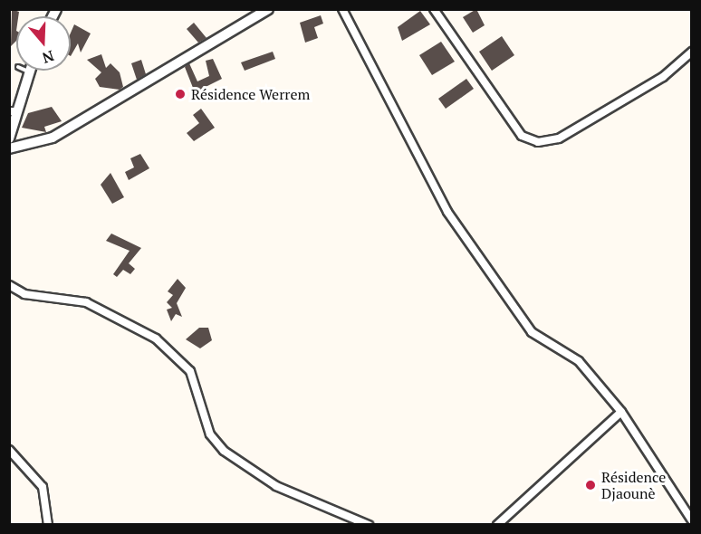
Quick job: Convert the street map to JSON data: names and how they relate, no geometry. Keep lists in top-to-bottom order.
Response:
{
  "places": ["Résidence Werrem", "Résidence Djaounè"],
  "north": "bottom"
}
